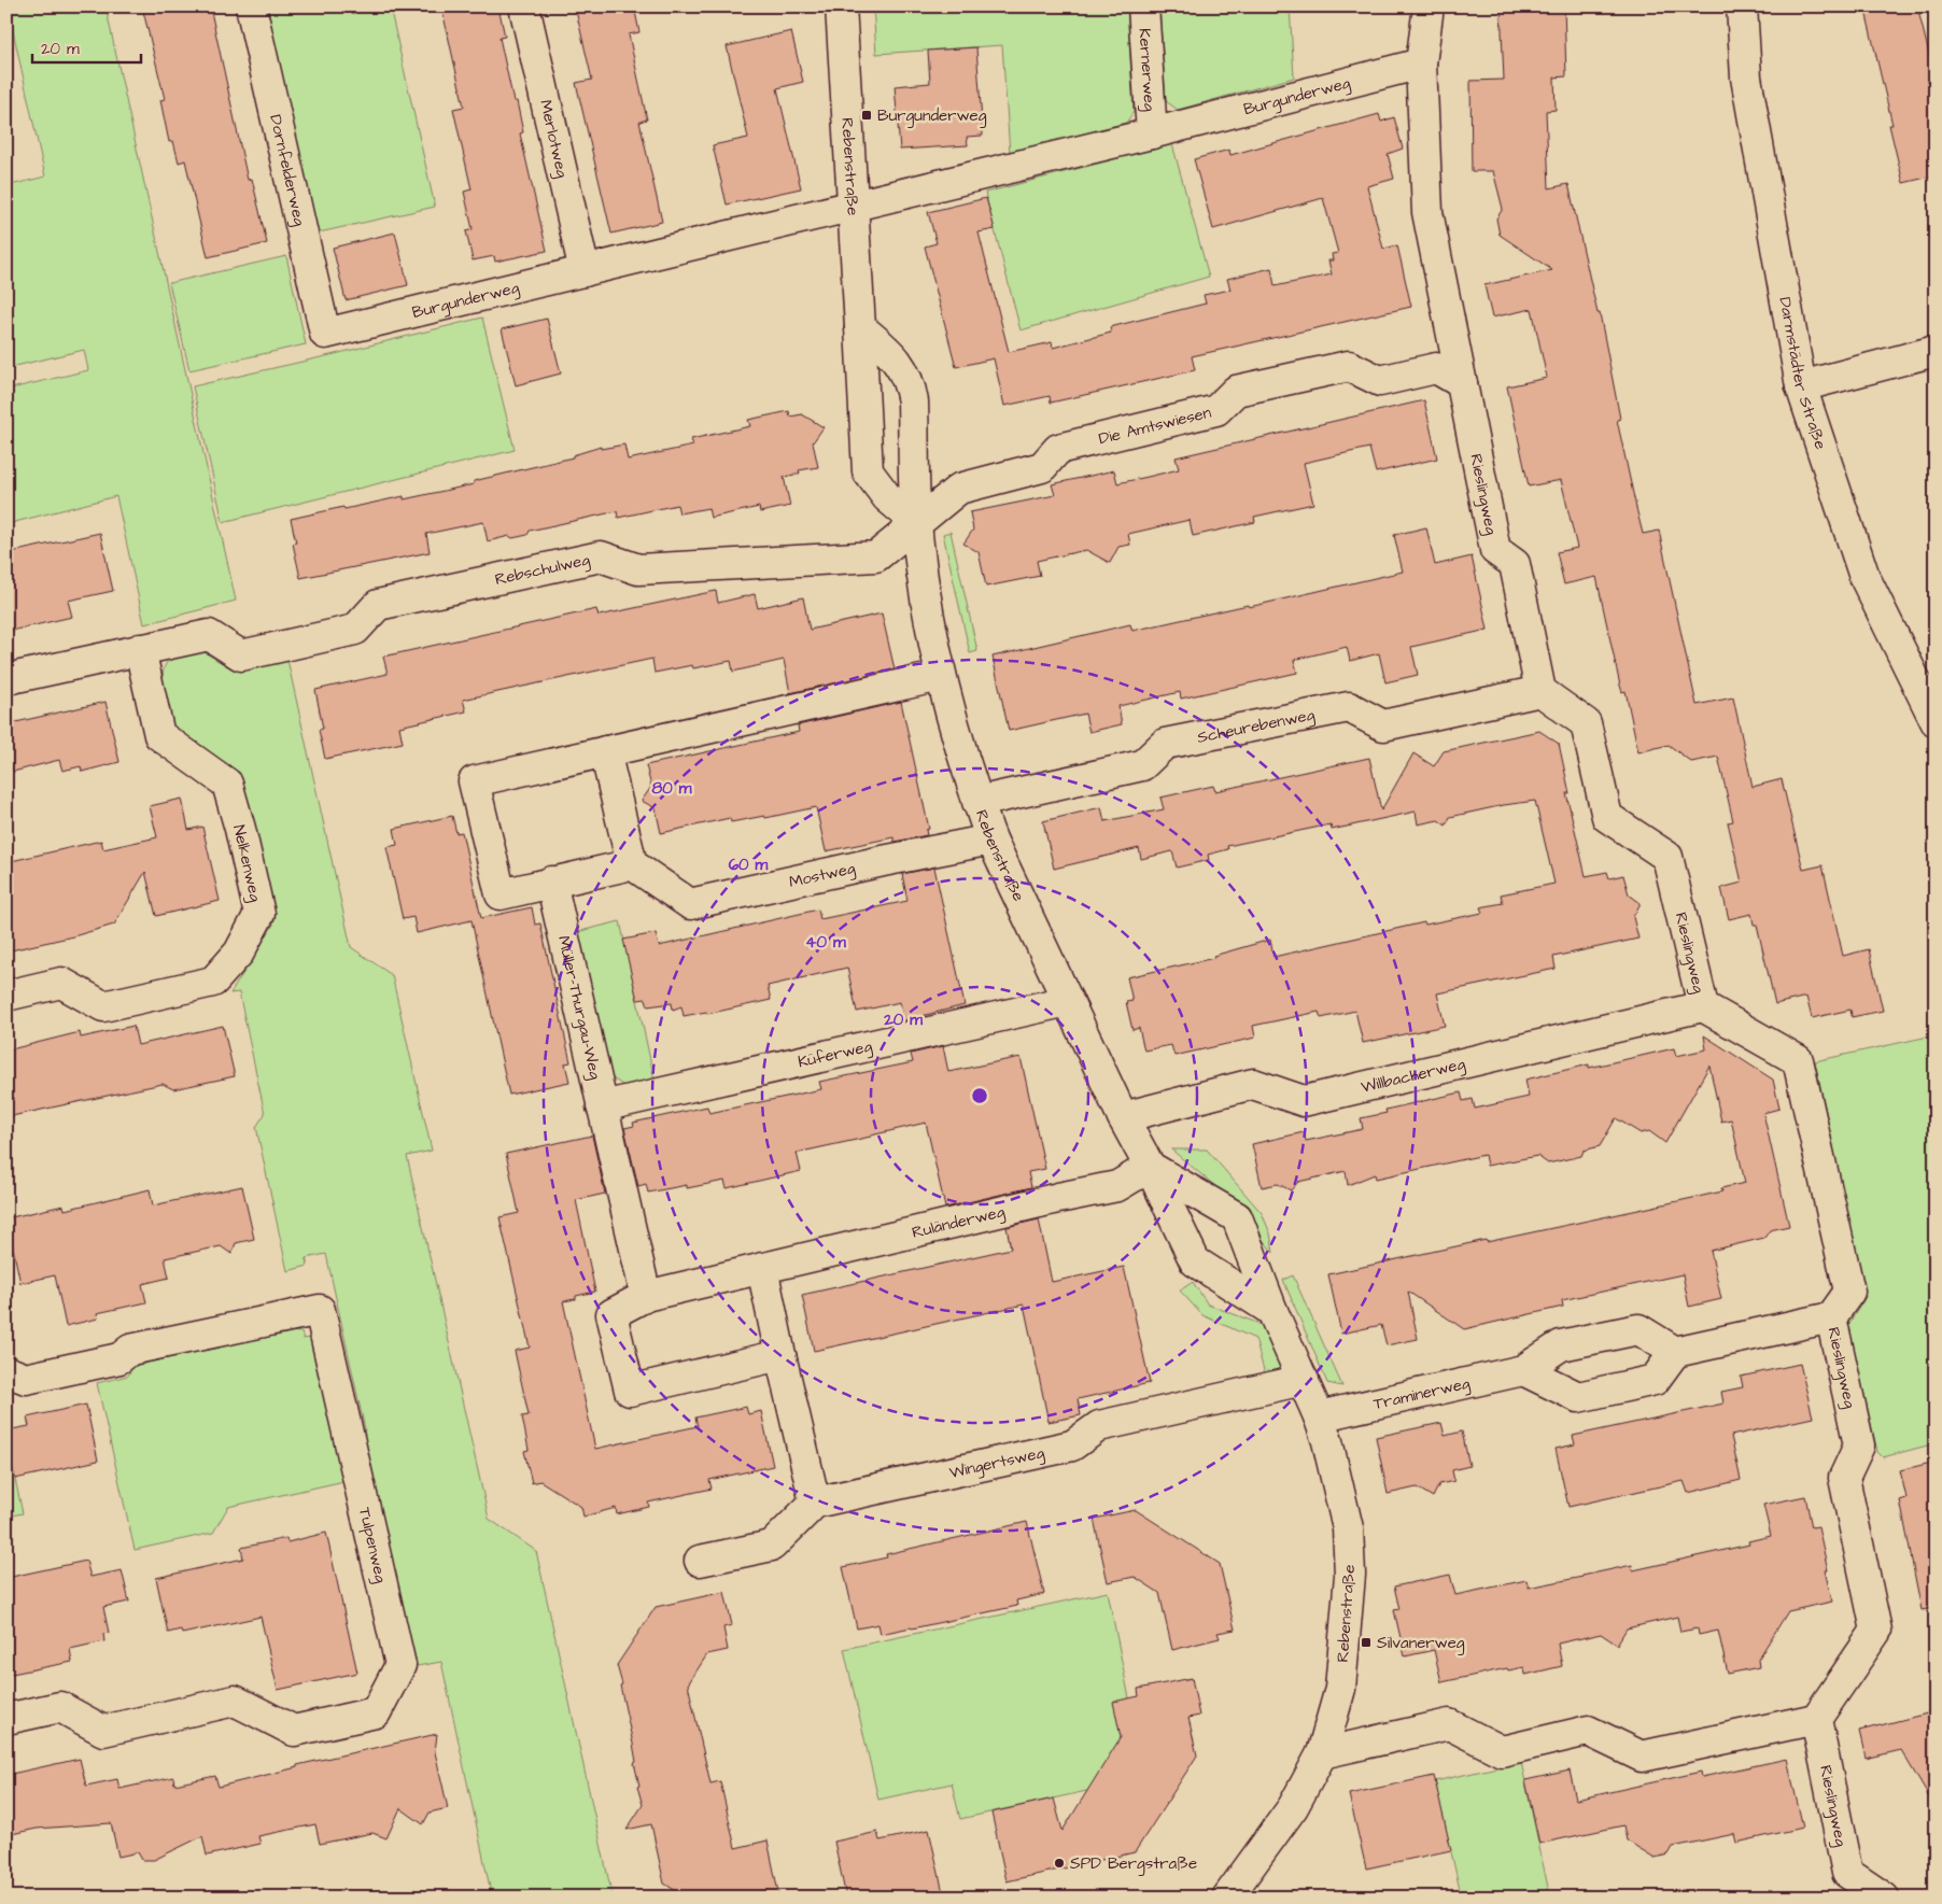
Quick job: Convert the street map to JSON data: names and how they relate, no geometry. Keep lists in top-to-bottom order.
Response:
{
  "streets": {
    "street": [
      "Kernerweg",
      "Burgunderweg",
      "Merlotweg",
      "Rebenstraße",
      "Dornfelderweg",
      "Darmstädter Straße",
      "Die Amtswiesen",
      "Rieslingweg",
      "Rebschulweg",
      "Scheurebenweg",
      "Nelkenweg",
      "Mostweg",
      "Müller-Thurgau-Weg",
      "Küferweg",
      "Willbacherweg",
      "Ruländerweg",
      "Traminerweg",
      "Wingertsweg",
      "Tulpenweg"
    ]
  },
  "crossings": [
    ["Kernerweg", "Burgunderweg"],
    ["Burgunderweg", "Merlotweg"],
    ["Burgunderweg", "Rebenstraße"],
    ["Burgunderweg", "Dornfelderweg"],
    ["Burgunderweg", "Rieslingweg"],
    ["Rebenstraße", "Die Amtswiesen"],
    ["Rebenstraße", "Rebschulweg"],
    ["Rebenstraße", "Scheurebenweg"],
    ["Rebenstraße", "Mostweg"],
    ["Rebenstraße", "Küferweg"],
    ["Rebenstraße", "Willbacherweg"],
    ["Rebenstraße", "Ruländerweg"],
    ["Rebenstraße", "Traminerweg"],
    ["Rebenstraße", "Wingertsweg"],
    ["Die Amtswiesen", "Rieslingweg"],
    ["Die Amtswiesen", "Rebschulweg"],
    ["Rieslingweg", "Scheurebenweg"],
    ["Rieslingweg", "Willbacherweg"],
    ["Rebschulweg", "Nelkenweg"],
    ["Müller-Thurgau-Weg", "Küferweg"],
    ["Müller-Thurgau-Weg", "Ruländerweg"]
  ],
  "places": {
    "transit": ["Burgunderweg", "Silvanerweg"],
    "other": ["SPD Bergstraße"]
  },
  "scale_bar": "20 m",
  "rings": [
    "80 m",
    "60 m",
    "40 m",
    "20 m"
  ]
}
